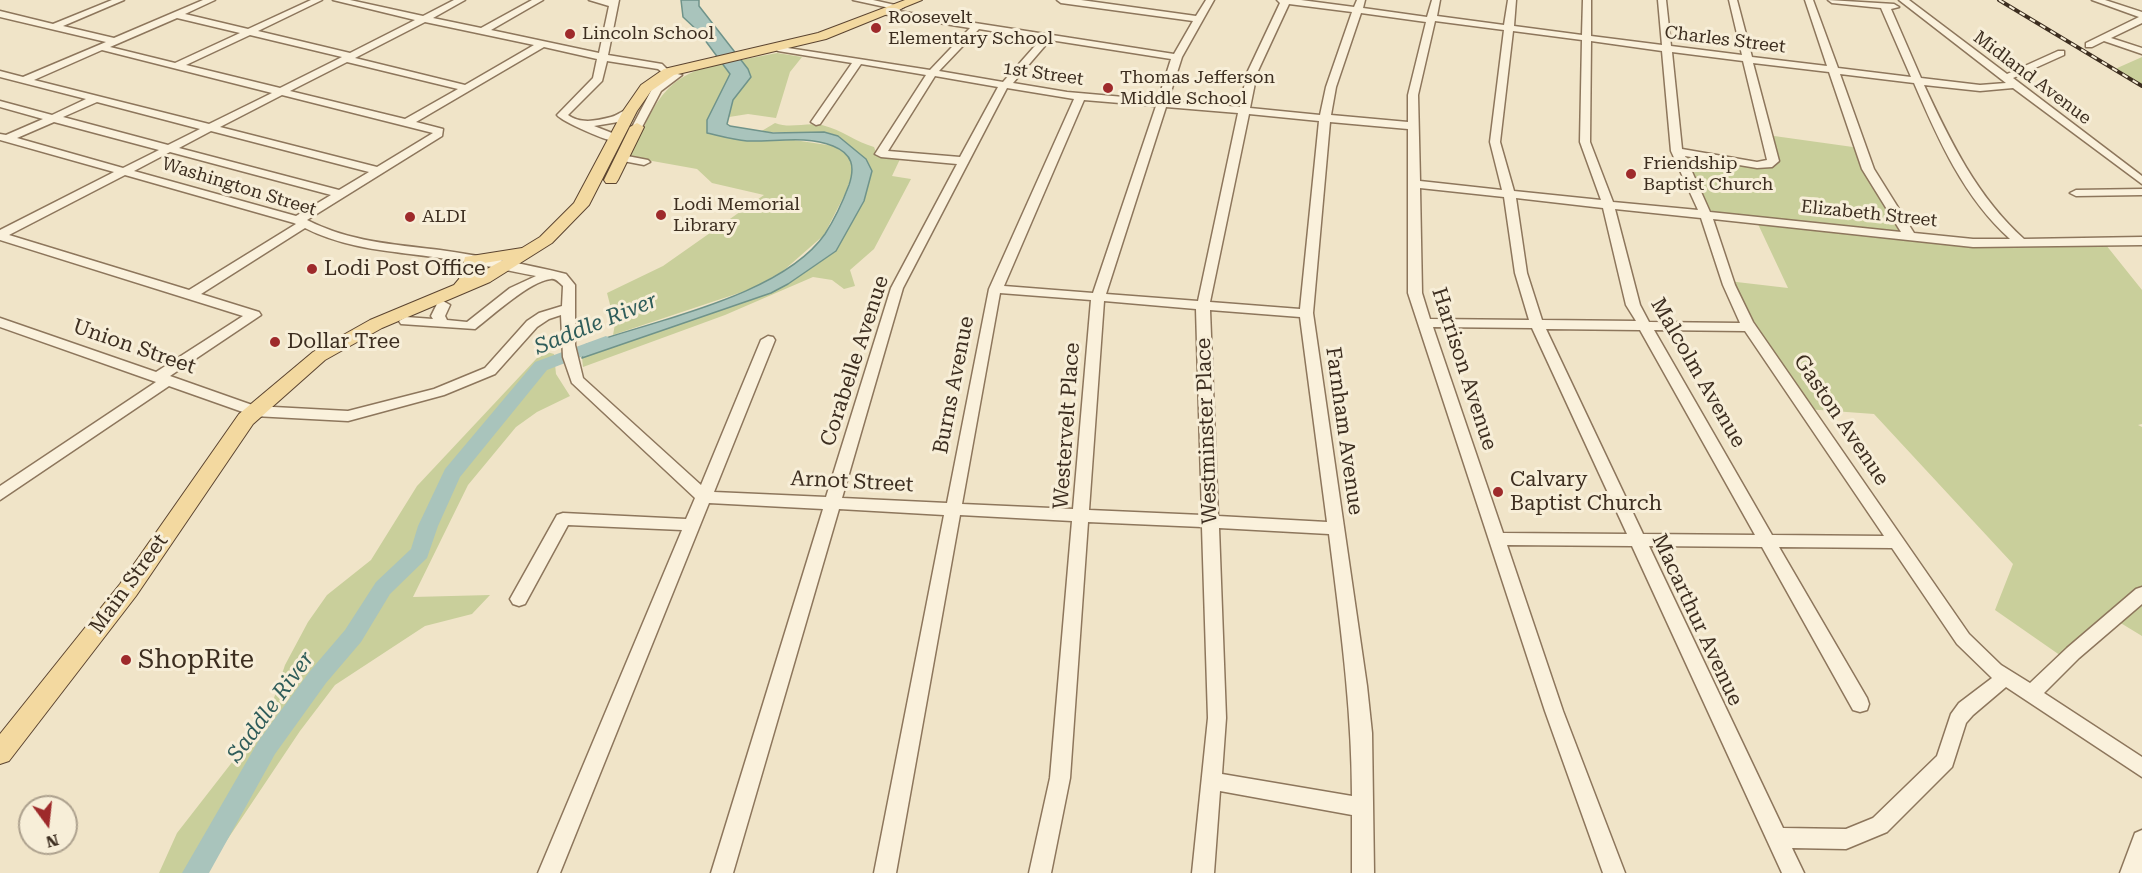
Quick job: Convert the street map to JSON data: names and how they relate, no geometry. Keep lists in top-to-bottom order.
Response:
{
  "streets": {
    "main road": ["Main Street"],
    "street": [
      "Charles Street",
      "1st Street",
      "Midland Avenue",
      "Washington Street",
      "Elizabeth Street",
      "Union Street",
      "Corabelle Avenue",
      "Harrison Avenue",
      "Malcolm Avenue",
      "Burns Avenue",
      "Gaston Avenue",
      "Westervelt Place",
      "Westminster Place",
      "Farnham Avenue",
      "Arnot Street",
      "Macarthur Avenue"
    ]
  },
  "crossings": [
    ["Charles Street", "Midland Avenue"],
    ["Charles Street", "Harrison Avenue"],
    ["Charles Street", "Malcolm Avenue"],
    ["Charles Street", "Gaston Avenue"],
    ["Charles Street", "Westminster Place"],
    ["Charles Street", "Farnham Avenue"],
    ["Charles Street", "Macarthur Avenue"],
    ["1st Street", "Corabelle Avenue"],
    ["1st Street", "Harrison Avenue"],
    ["1st Street", "Burns Avenue"],
    ["1st Street", "Westervelt Place"],
    ["1st Street", "Westminster Place"],
    ["1st Street", "Farnham Avenue"],
    ["Elizabeth Street", "Harrison Avenue"],
    ["Elizabeth Street", "Malcolm Avenue"],
    ["Elizabeth Street", "Gaston Avenue"],
    ["Elizabeth Street", "Macarthur Avenue"],
    ["Union Street", "Main Street"],
    ["Corabelle Avenue", "Arnot Street"],
    ["Burns Avenue", "Arnot Street"],
    ["Westervelt Place", "Arnot Street"],
    ["Westminster Place", "Arnot Street"],
    ["Farnham Avenue", "Arnot Street"]
  ],
  "water": ["Saddle River"],
  "places": [
    "Roosevelt Elementary School",
    "Lincoln School",
    "Thomas Jefferson Middle School",
    "Friendship Baptist Church",
    "Lodi Memorial Library",
    "ALDI",
    "Lodi Post Office",
    "Dollar Tree",
    "Calvary Baptist Church",
    "ShopRite"
  ],
  "north": "bottom"
}
